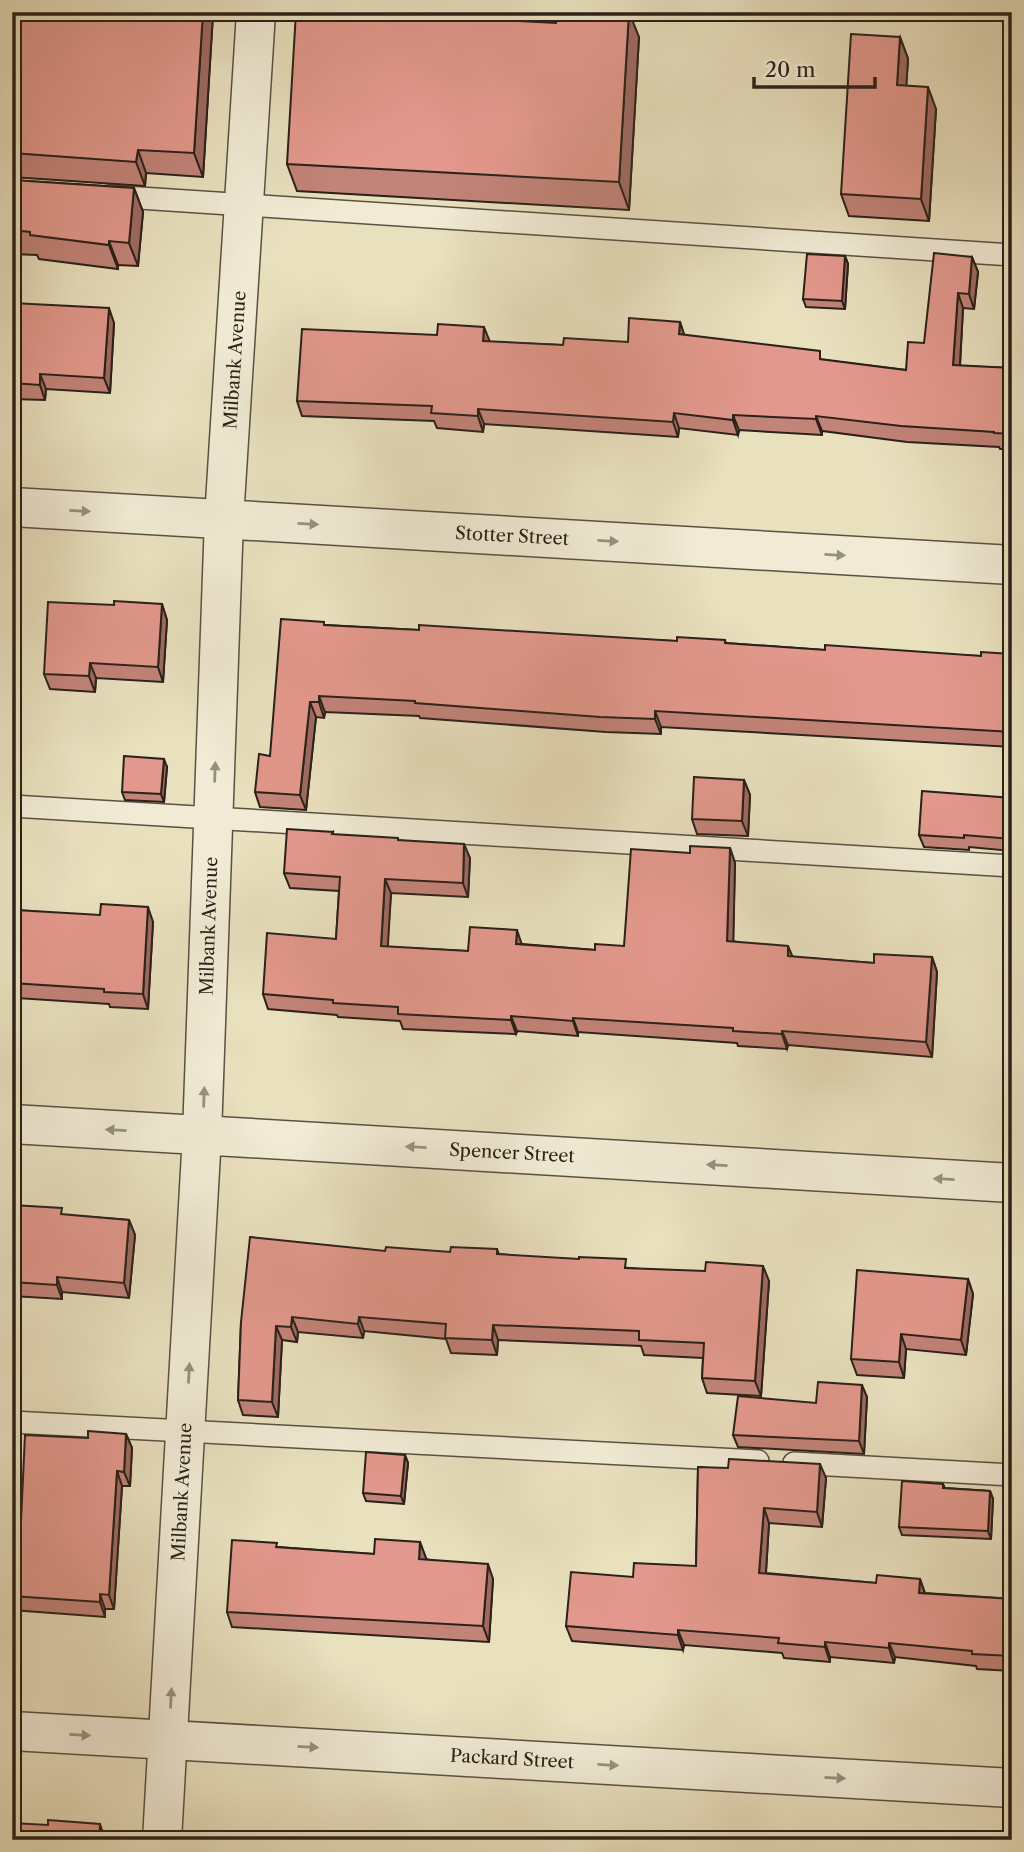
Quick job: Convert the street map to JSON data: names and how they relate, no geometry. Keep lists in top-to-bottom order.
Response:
{
  "streets": {
    "street": [
      "Milbank Avenue",
      "Stotter Street",
      "Spencer Street",
      "Packard Street"
    ]
  },
  "crossings": [
    ["Milbank Avenue", "Stotter Street"],
    ["Milbank Avenue", "Spencer Street"],
    ["Milbank Avenue", "Packard Street"]
  ],
  "one_way": [
    "Milbank Avenue",
    "Stotter Street",
    "Spencer Street",
    "Packard Street"
  ],
  "scale_bar": "20 m"
}
